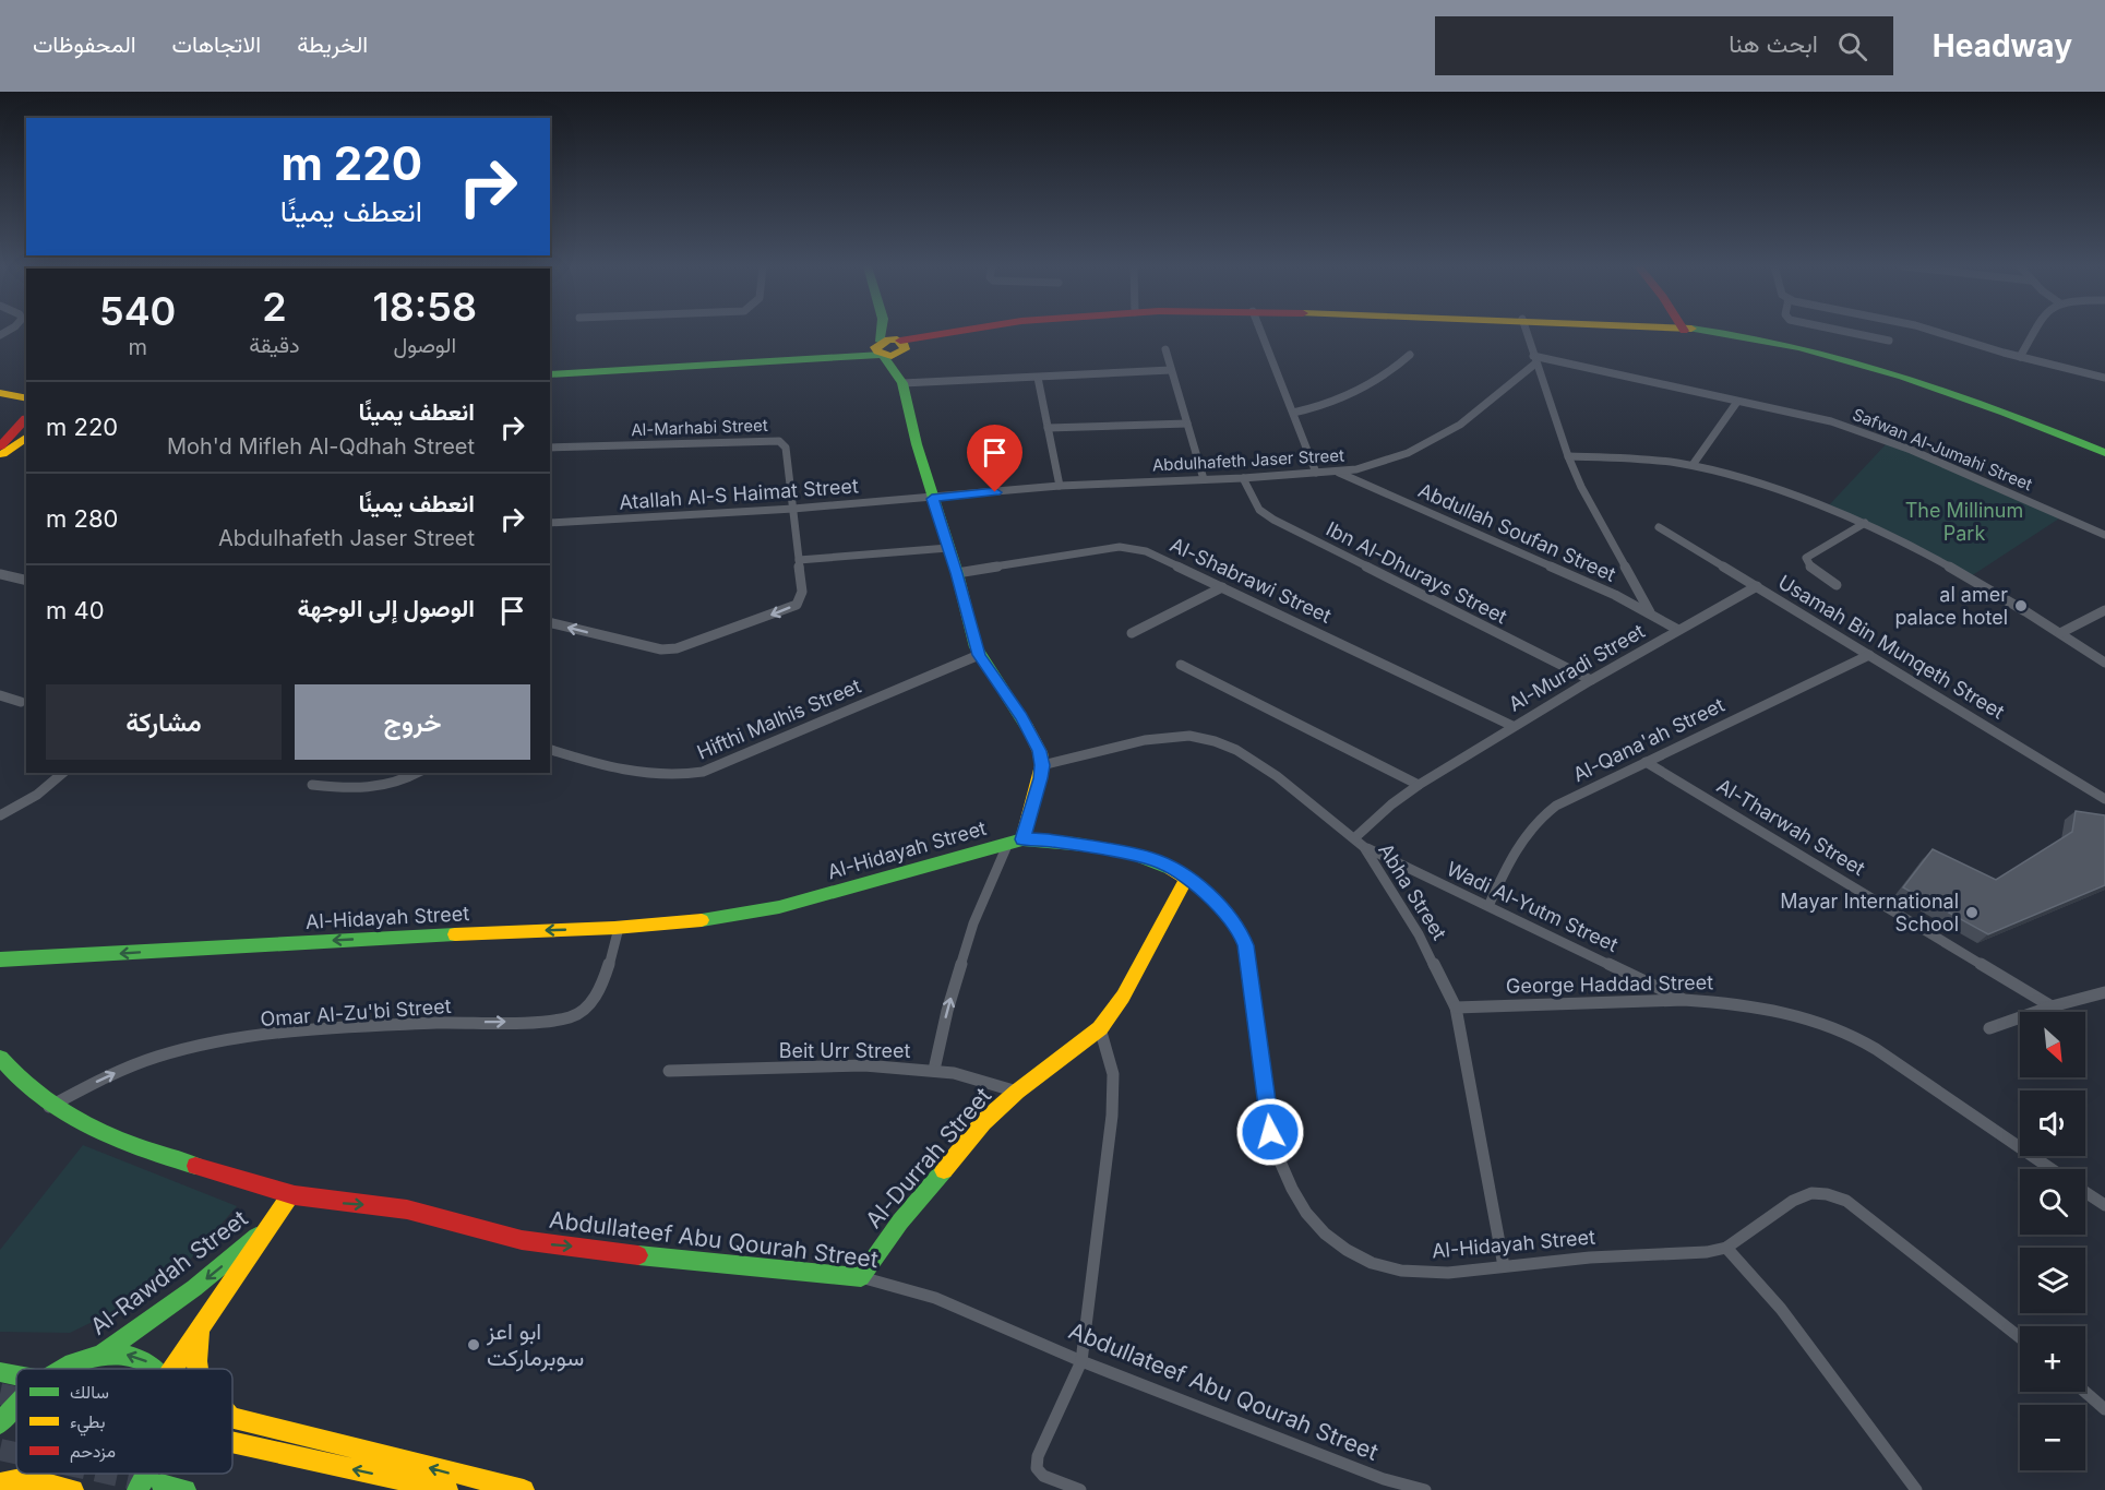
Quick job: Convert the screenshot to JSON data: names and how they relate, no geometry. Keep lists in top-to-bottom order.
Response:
{
  "streets": {
    "street": [
      "Al-Marhabi Street",
      "Safwan Al-Jumahi Street",
      "Abdulhafeth Jaser Street",
      "Atallah Al-S Haimat Street",
      "Abdullah Soufan Street",
      "Ibn Al-Dhurays Street",
      "Al-Shabrawi Street",
      "Usamah Bin Munqeth Street",
      "Al-Muradi Street",
      "Hifthi Malhis Street",
      "Al-Qana'ah Street",
      "Al-Tharwah Street",
      "Al-Hidayah Street",
      "Abha Street",
      "Wadi Al-Yutm Street",
      "George Haddad Street",
      "Omar Al-Zu'bi Street",
      "Beit Urr Street",
      "Al-Durrah Street",
      "Abdullateef Abu Qourah Street",
      "Al-Rawdah Street"
    ]
  },
  "crossings": [
    ["Al-Marhabi Street", "Atallah Al-S Haimat Street"],
    ["Safwan Al-Jumahi Street", "Abdulhafeth Jaser Street"],
    ["Abdulhafeth Jaser Street", "Atallah Al-S Haimat Street"],
    ["Abdulhafeth Jaser Street", "Abdullah Soufan Street"],
    ["Abdulhafeth Jaser Street", "Ibn Al-Dhurays Street"],
    ["Abdullah Soufan Street", "Al-Muradi Street"],
    ["Ibn Al-Dhurays Street", "Al-Muradi Street"],
    ["Al-Shabrawi Street", "Al-Muradi Street"],
    ["Usamah Bin Munqeth Street", "Al-Muradi Street"],
    ["Usamah Bin Munqeth Street", "Al-Qana'ah Street"],
    ["Al-Muradi Street", "Abha Street"],
    ["Al-Qana'ah Street", "Al-Tharwah Street"],
    ["Al-Qana'ah Street", "Wadi Al-Yutm Street"],
    ["Al-Hidayah Street", "Abha Street"],
    ["Al-Hidayah Street", "Omar Al-Zu'bi Street"],
    ["Al-Hidayah Street", "Al-Durrah Street"],
    ["Abha Street", "Wadi Al-Yutm Street"],
    ["Abha Street", "George Haddad Street"],
    ["Wadi Al-Yutm Street", "George Haddad Street"],
    ["Omar Al-Zu'bi Street", "Abdullateef Abu Qourah Street"],
    ["Beit Urr Street", "Al-Durrah Street"],
    ["Al-Durrah Street", "Abdullateef Abu Qourah Street"],
    ["Abdullateef Abu Qourah Street", "Al-Rawdah Street"]
  ],
  "one_way": ["Al-Marhabi Street", "Omar Al-Zu'bi Street", "Abdullateef Abu Qourah Street"],
  "parks": ["The Millinum Park"],
  "places": ["al amer palace hotel", "Mayar International School", "ابو اعز سوبرماركت"],
  "legend": ["سالك", "بطيء", "مزدحم"],
  "north": "bottom right",
  "page": {
    "header": "Headway",
    "search": "ابحث هنا",
    "nav": ["الخريطة", "الاتجاهات", "المحفوظات"],
    "turn": ["220 m", "انعطف يمينًا"],
    "eta": [
      "18:58",
      "الوصول",
      "2",
      "دقيقة",
      "540",
      "m"
    ],
    "list": [
      {
        "name": "انعطف يمينًا",
        "note": "Moh'd Mifleh Al-Qdhah Street",
        "value": "220 m"
      },
      {
        "name": "انعطف يمينًا",
        "note": "Abdulhafeth Jaser Street",
        "value": "280 m"
      },
      {
        "name": "الوصول إلى الوجهة",
        "value": "40 m"
      }
    ],
    "buttons": ["خروج", "مشاركة"],
    "map_buttons": ["+", "−"]
  }
}
